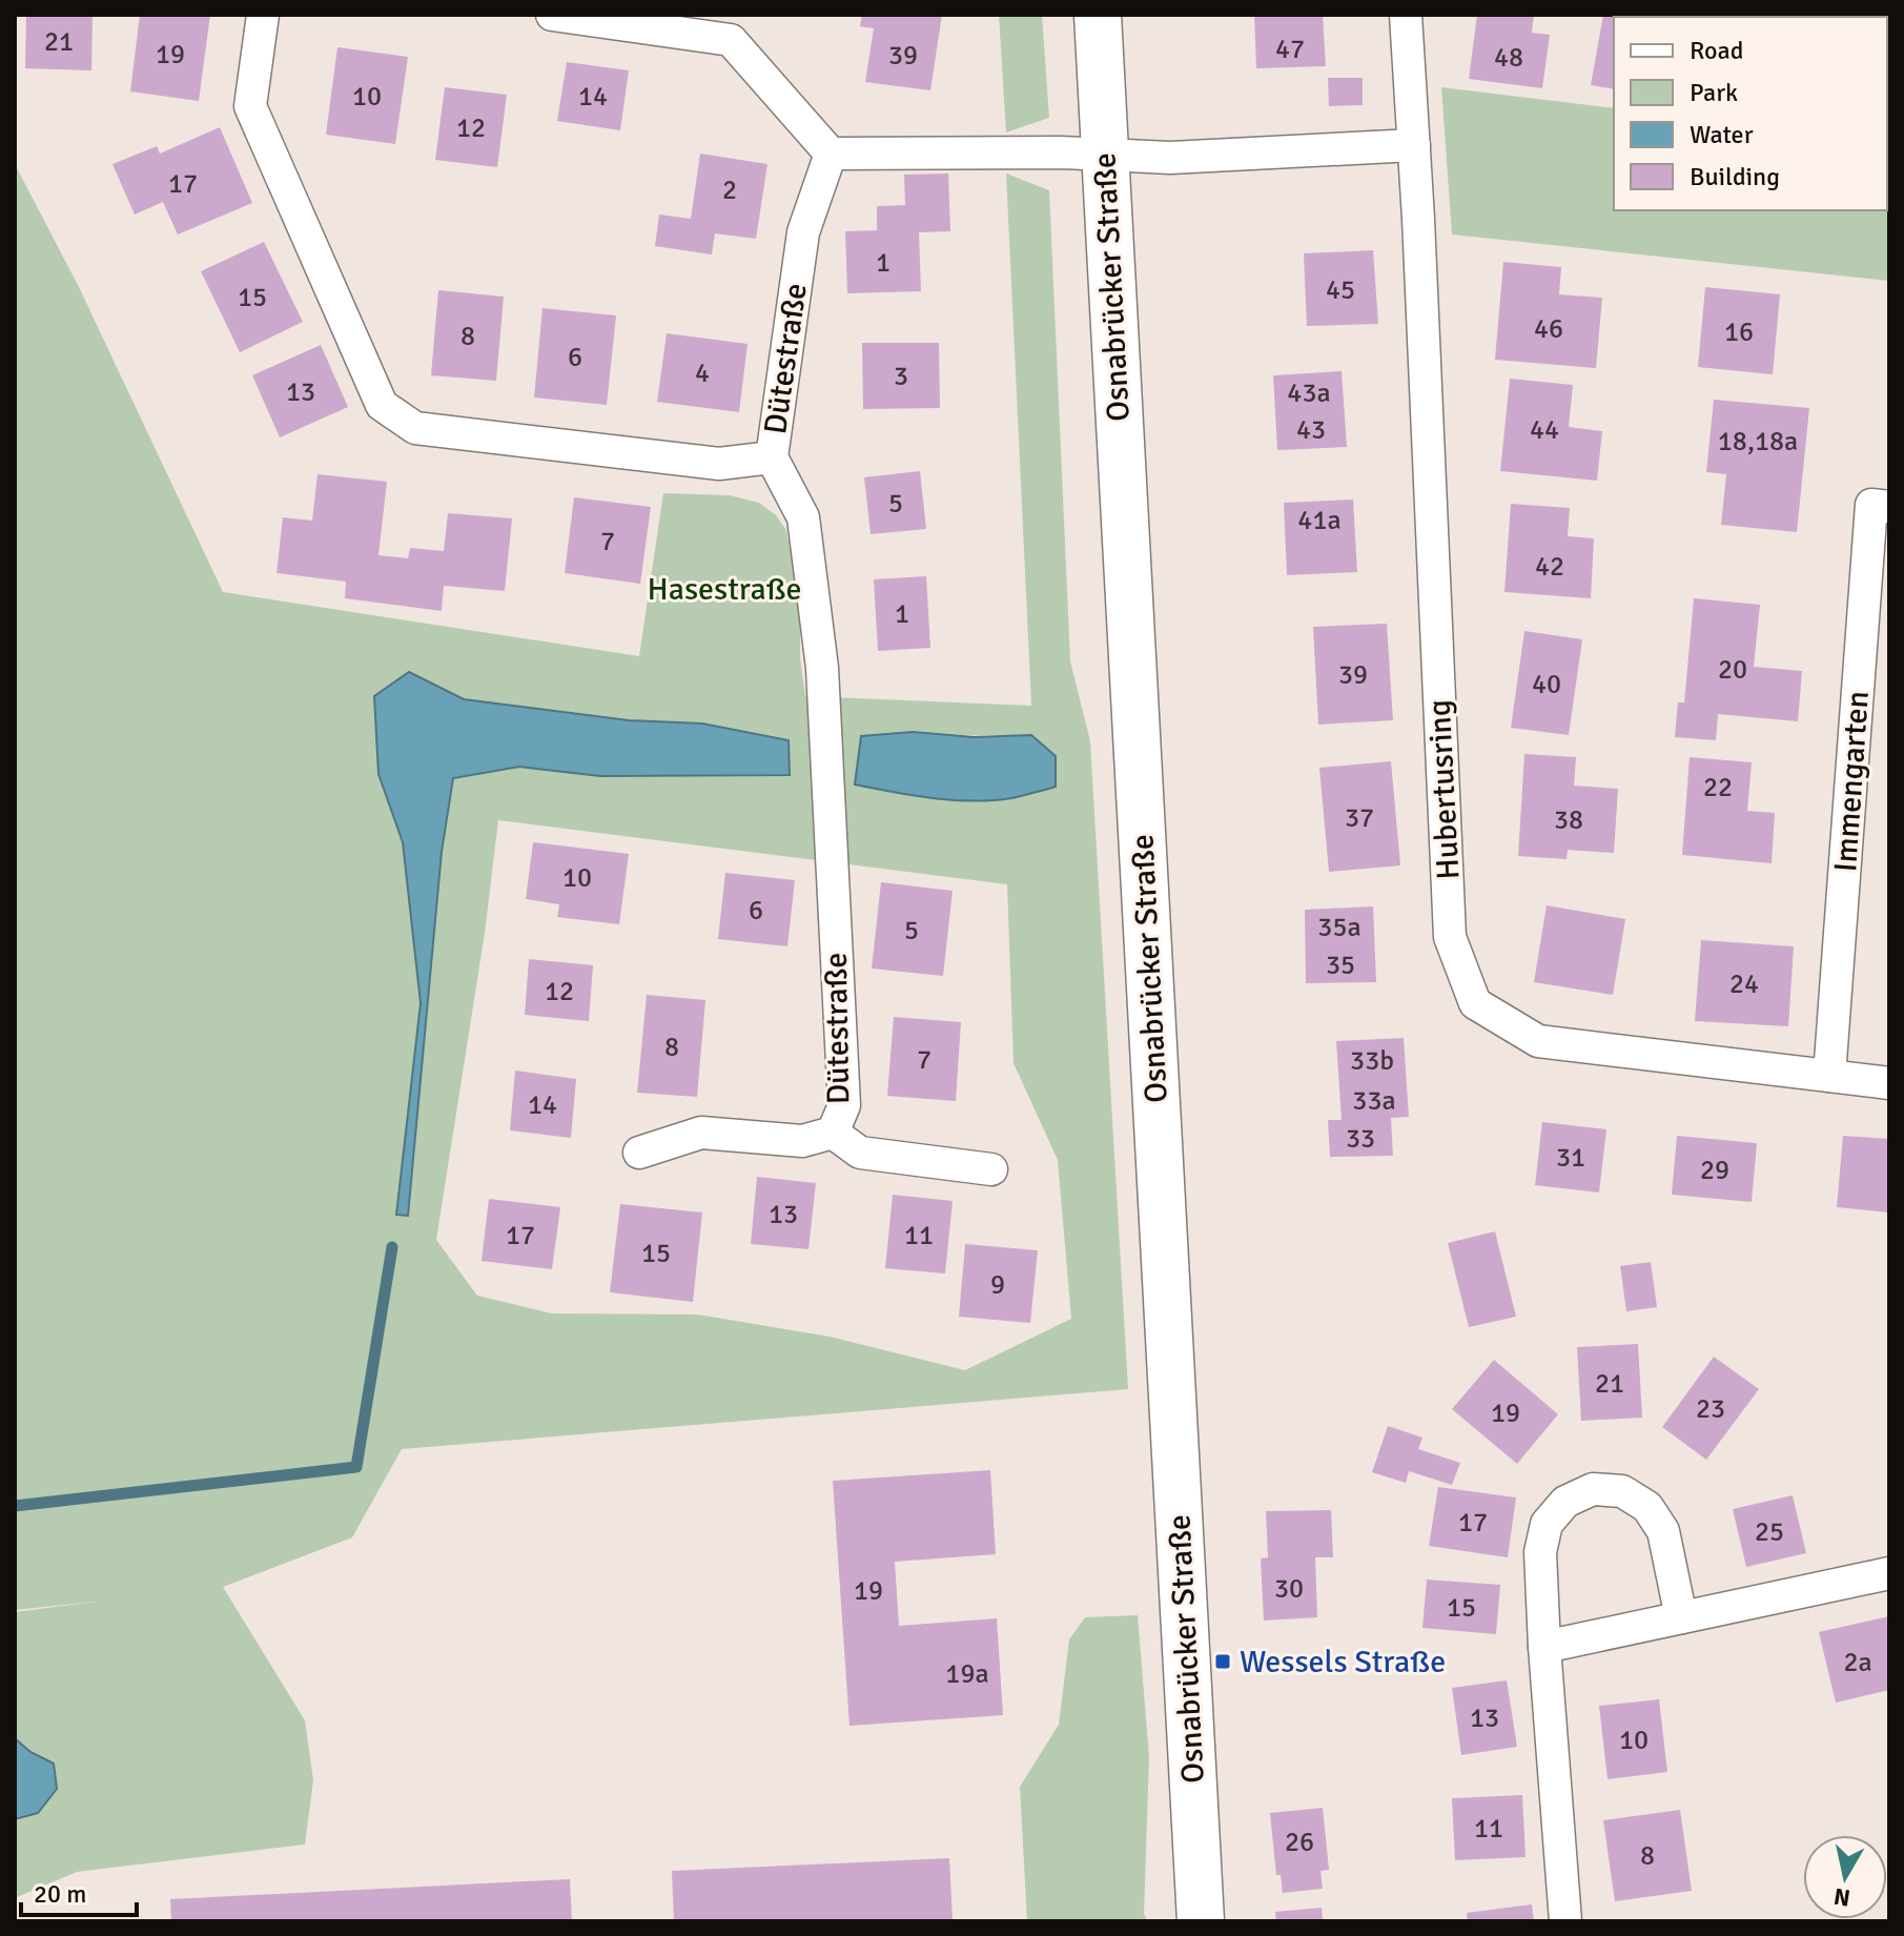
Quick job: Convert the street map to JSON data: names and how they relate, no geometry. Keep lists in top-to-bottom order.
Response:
{
  "streets": {
    "street": [
      "Osnabrücker Straße",
      "Dütestraße",
      "Immengarten",
      "Hubertusring"
    ]
  },
  "crossings": [
    ["Immengarten", "Hubertusring"]
  ],
  "parks": ["Hasestraße"],
  "places": {
    "transit": ["Wessels Straße"]
  },
  "house_numbers": [
    "21",
    "47",
    "19",
    "39",
    "48",
    "10",
    "14",
    "12",
    "17",
    "2",
    "1",
    "45",
    "15",
    "46",
    "16",
    "8",
    "6",
    "4",
    "3",
    "13",
    "43a",
    "43",
    "44",
    "18,18a",
    "5",
    "41a",
    "7",
    "42",
    "1",
    "20",
    "39",
    "40",
    "22",
    "37",
    "38",
    "10",
    "6",
    "35a",
    "5",
    "35",
    "24",
    "12",
    "8",
    "7",
    "33b",
    "33a",
    "14",
    "33",
    "31",
    "29",
    "13",
    "17",
    "11",
    "15",
    "9",
    "21",
    "23",
    "19",
    "17",
    "25",
    "30",
    "19",
    "15",
    "2a",
    "19a",
    "13",
    "10",
    "11",
    "26",
    "8"
  ],
  "legend": [
    "Road",
    "Park",
    "Water",
    "Building"
  ],
  "scale_bar": "20 m",
  "north": "bottom"
}
